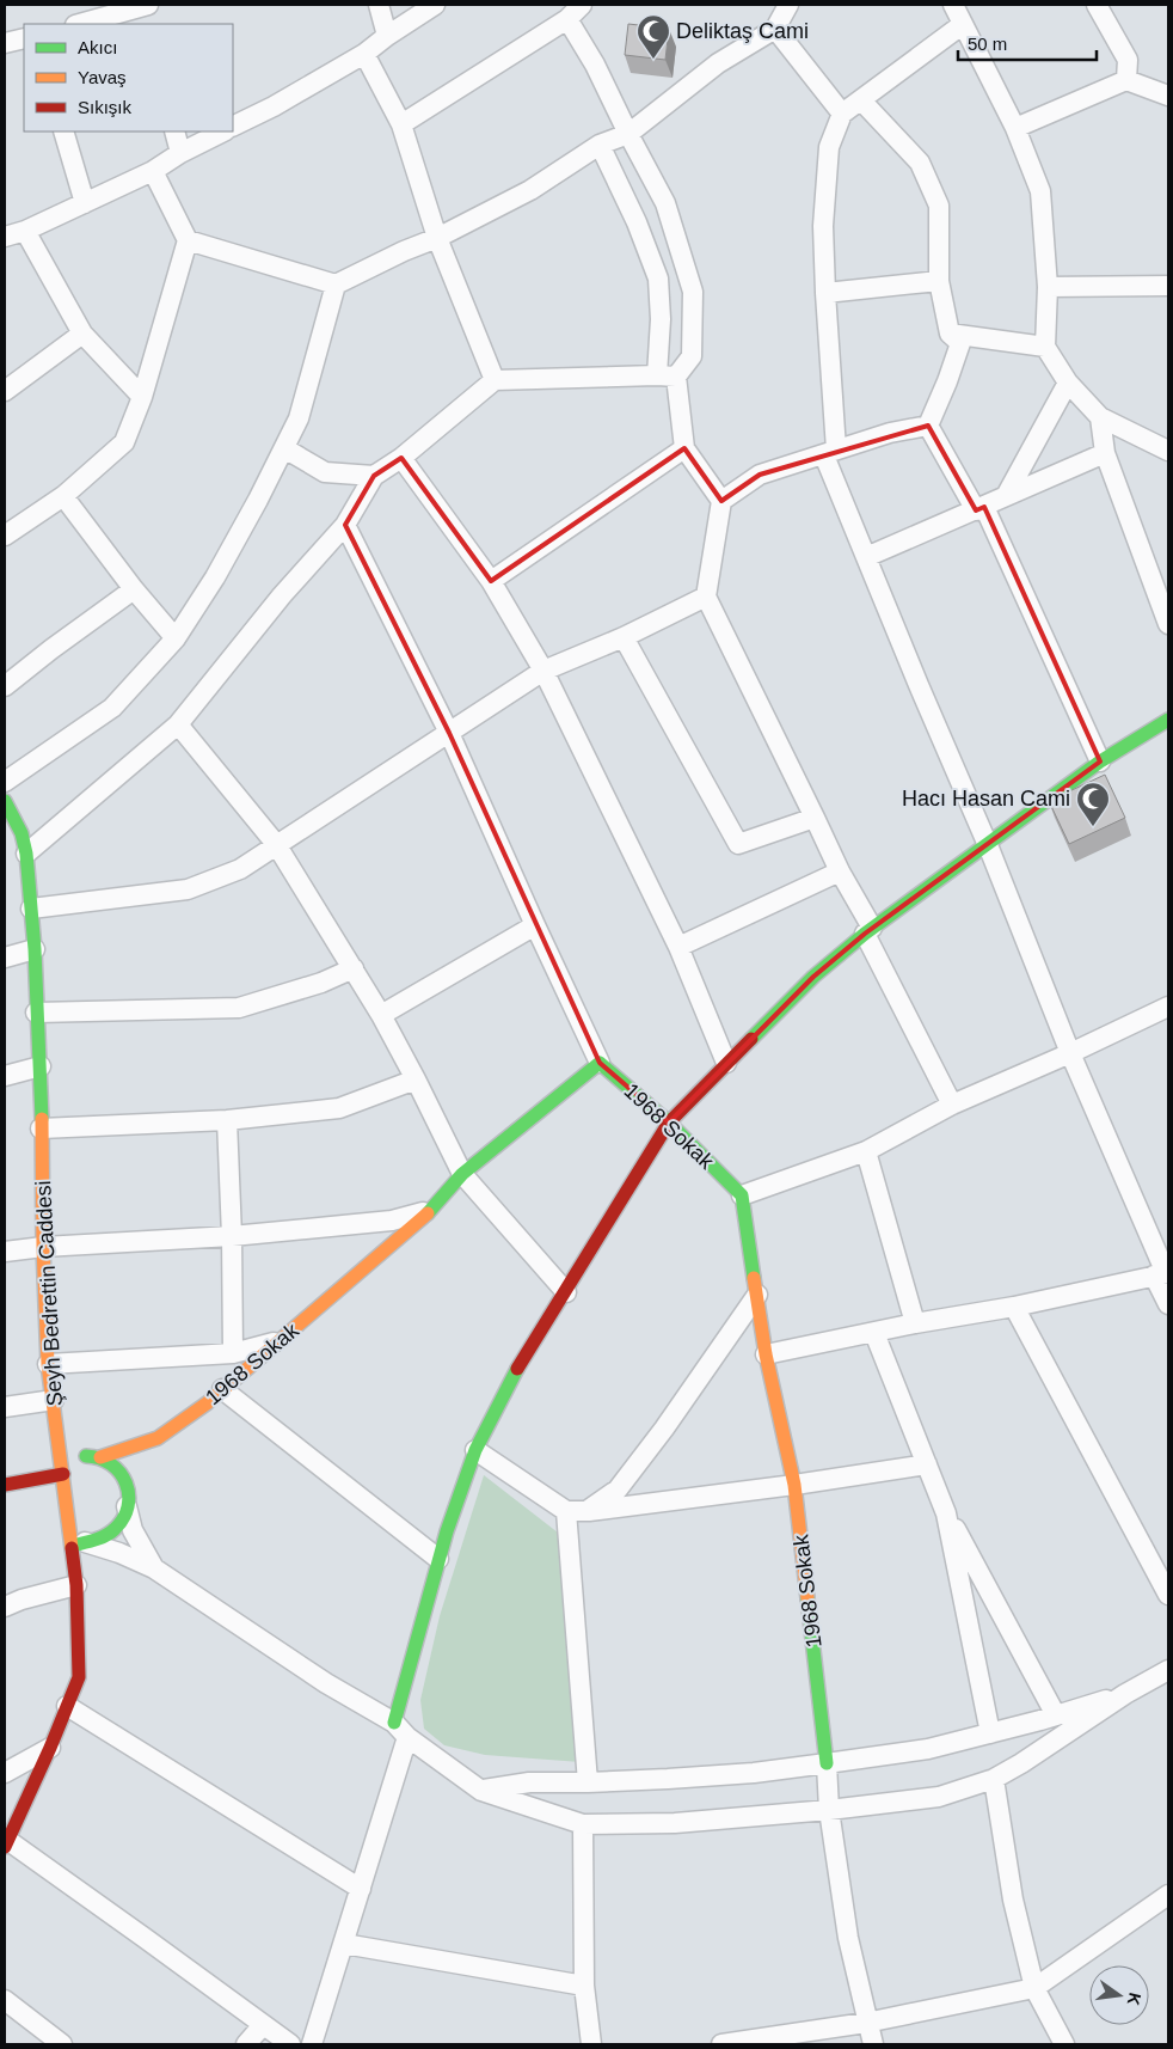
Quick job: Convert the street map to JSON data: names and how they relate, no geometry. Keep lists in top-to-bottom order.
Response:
{
  "streets": {
    "street": ["1968 Sokak", "Şeyh Bedrettin Caddesi"]
  },
  "places": {
    "mosque": ["Deliktaş Cami", "Hacı Hasan Cami"]
  },
  "legend": ["Akıcı", "Yavaş", "Sıkışık"],
  "scale_bar": "50 m",
  "north": "right"
}
